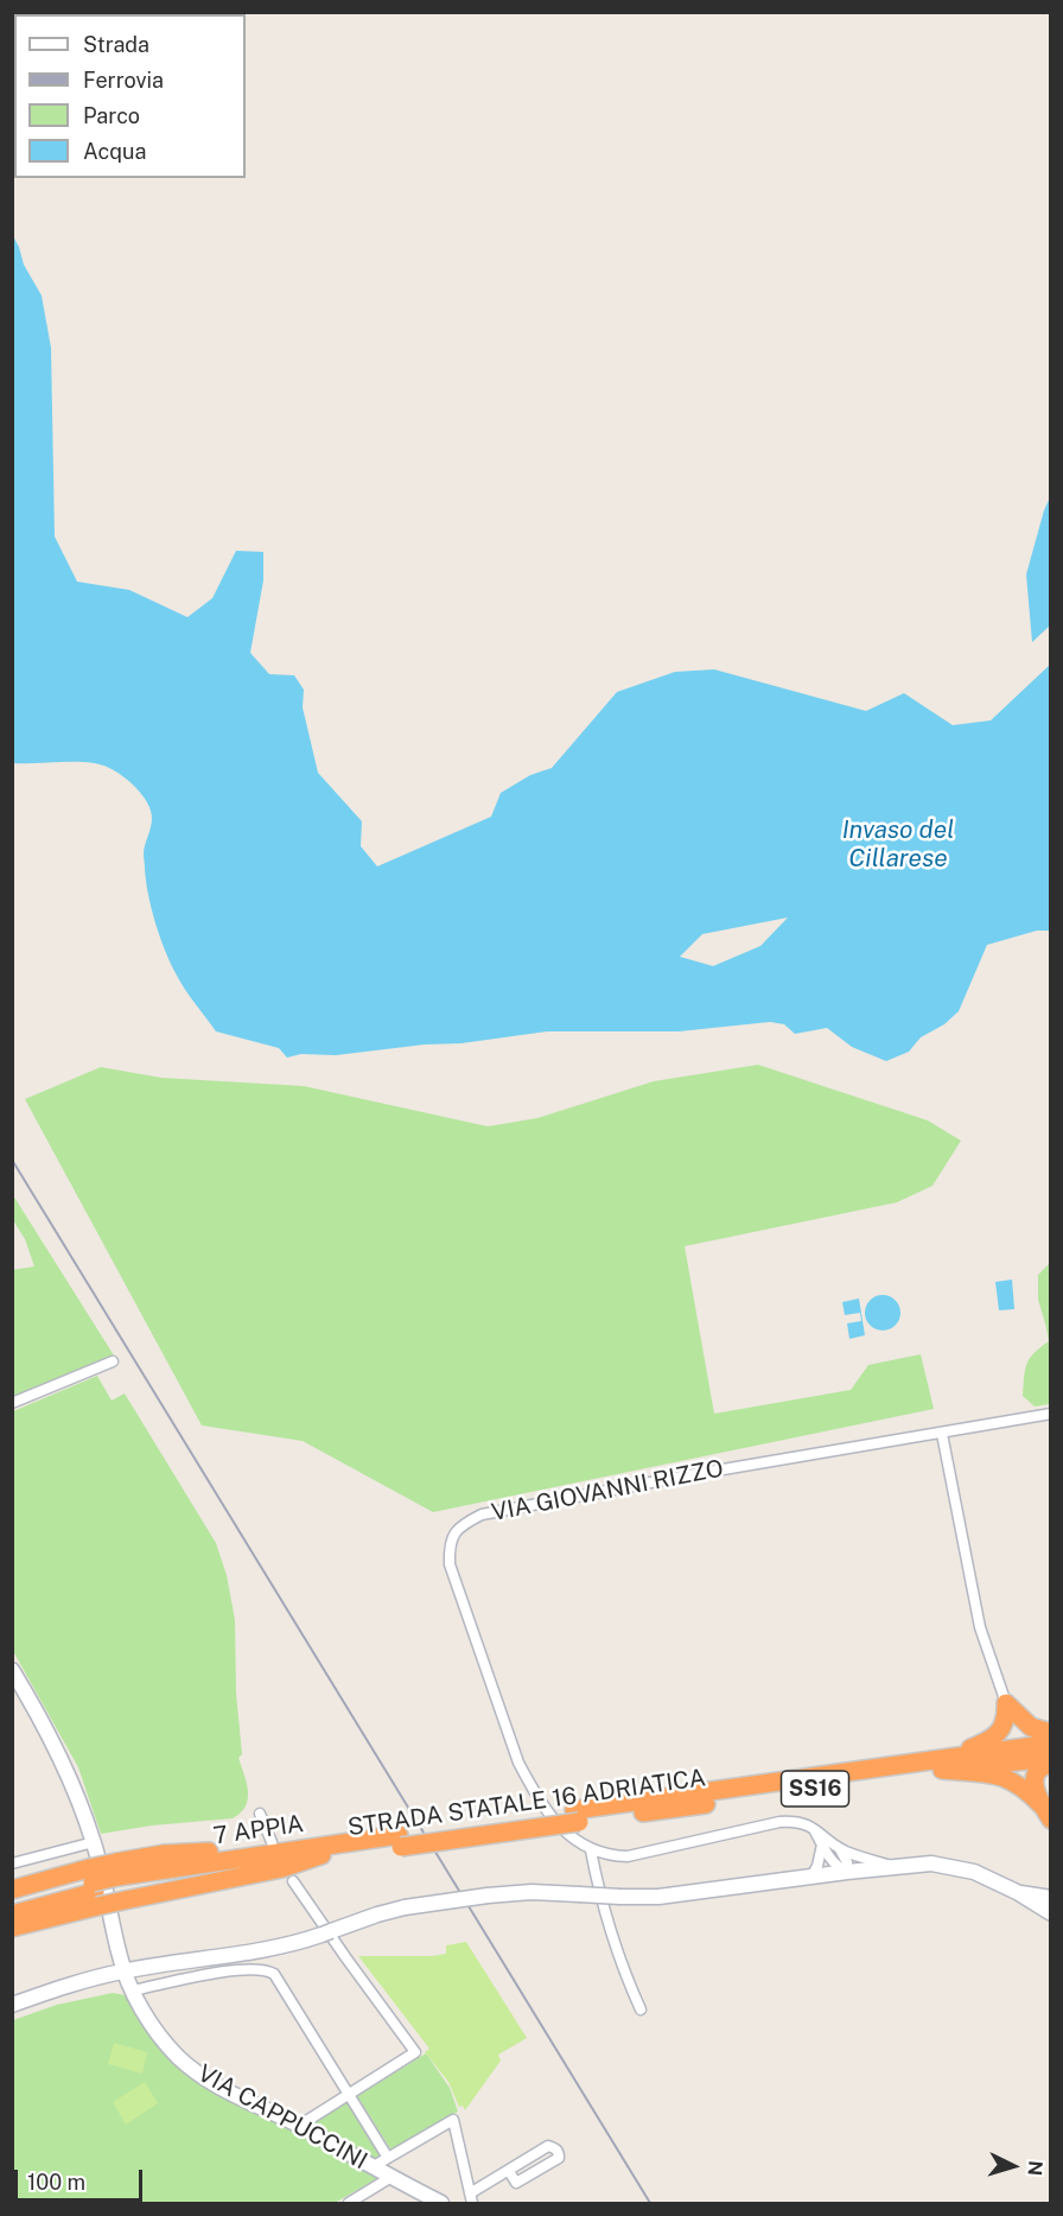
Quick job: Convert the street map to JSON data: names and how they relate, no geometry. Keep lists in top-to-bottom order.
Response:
{
  "streets": {
    "highway": ["SS16", "STRADA STATALE 16 ADRIATICA", "7 APPIA"],
    "street": ["VIA GIOVANNI RIZZO", "VIA CAPPUCCINI"]
  },
  "crossings": [
    ["SS16", "7 APPIA"],
    ["STRADA STATALE 16 ADRIATICA", "7 APPIA"]
  ],
  "water": ["Invaso del Cillarese"],
  "legend": [
    "Strada",
    "Ferrovia",
    "Parco",
    "Acqua"
  ],
  "scale_bar": "100 m",
  "north": "right"
}
